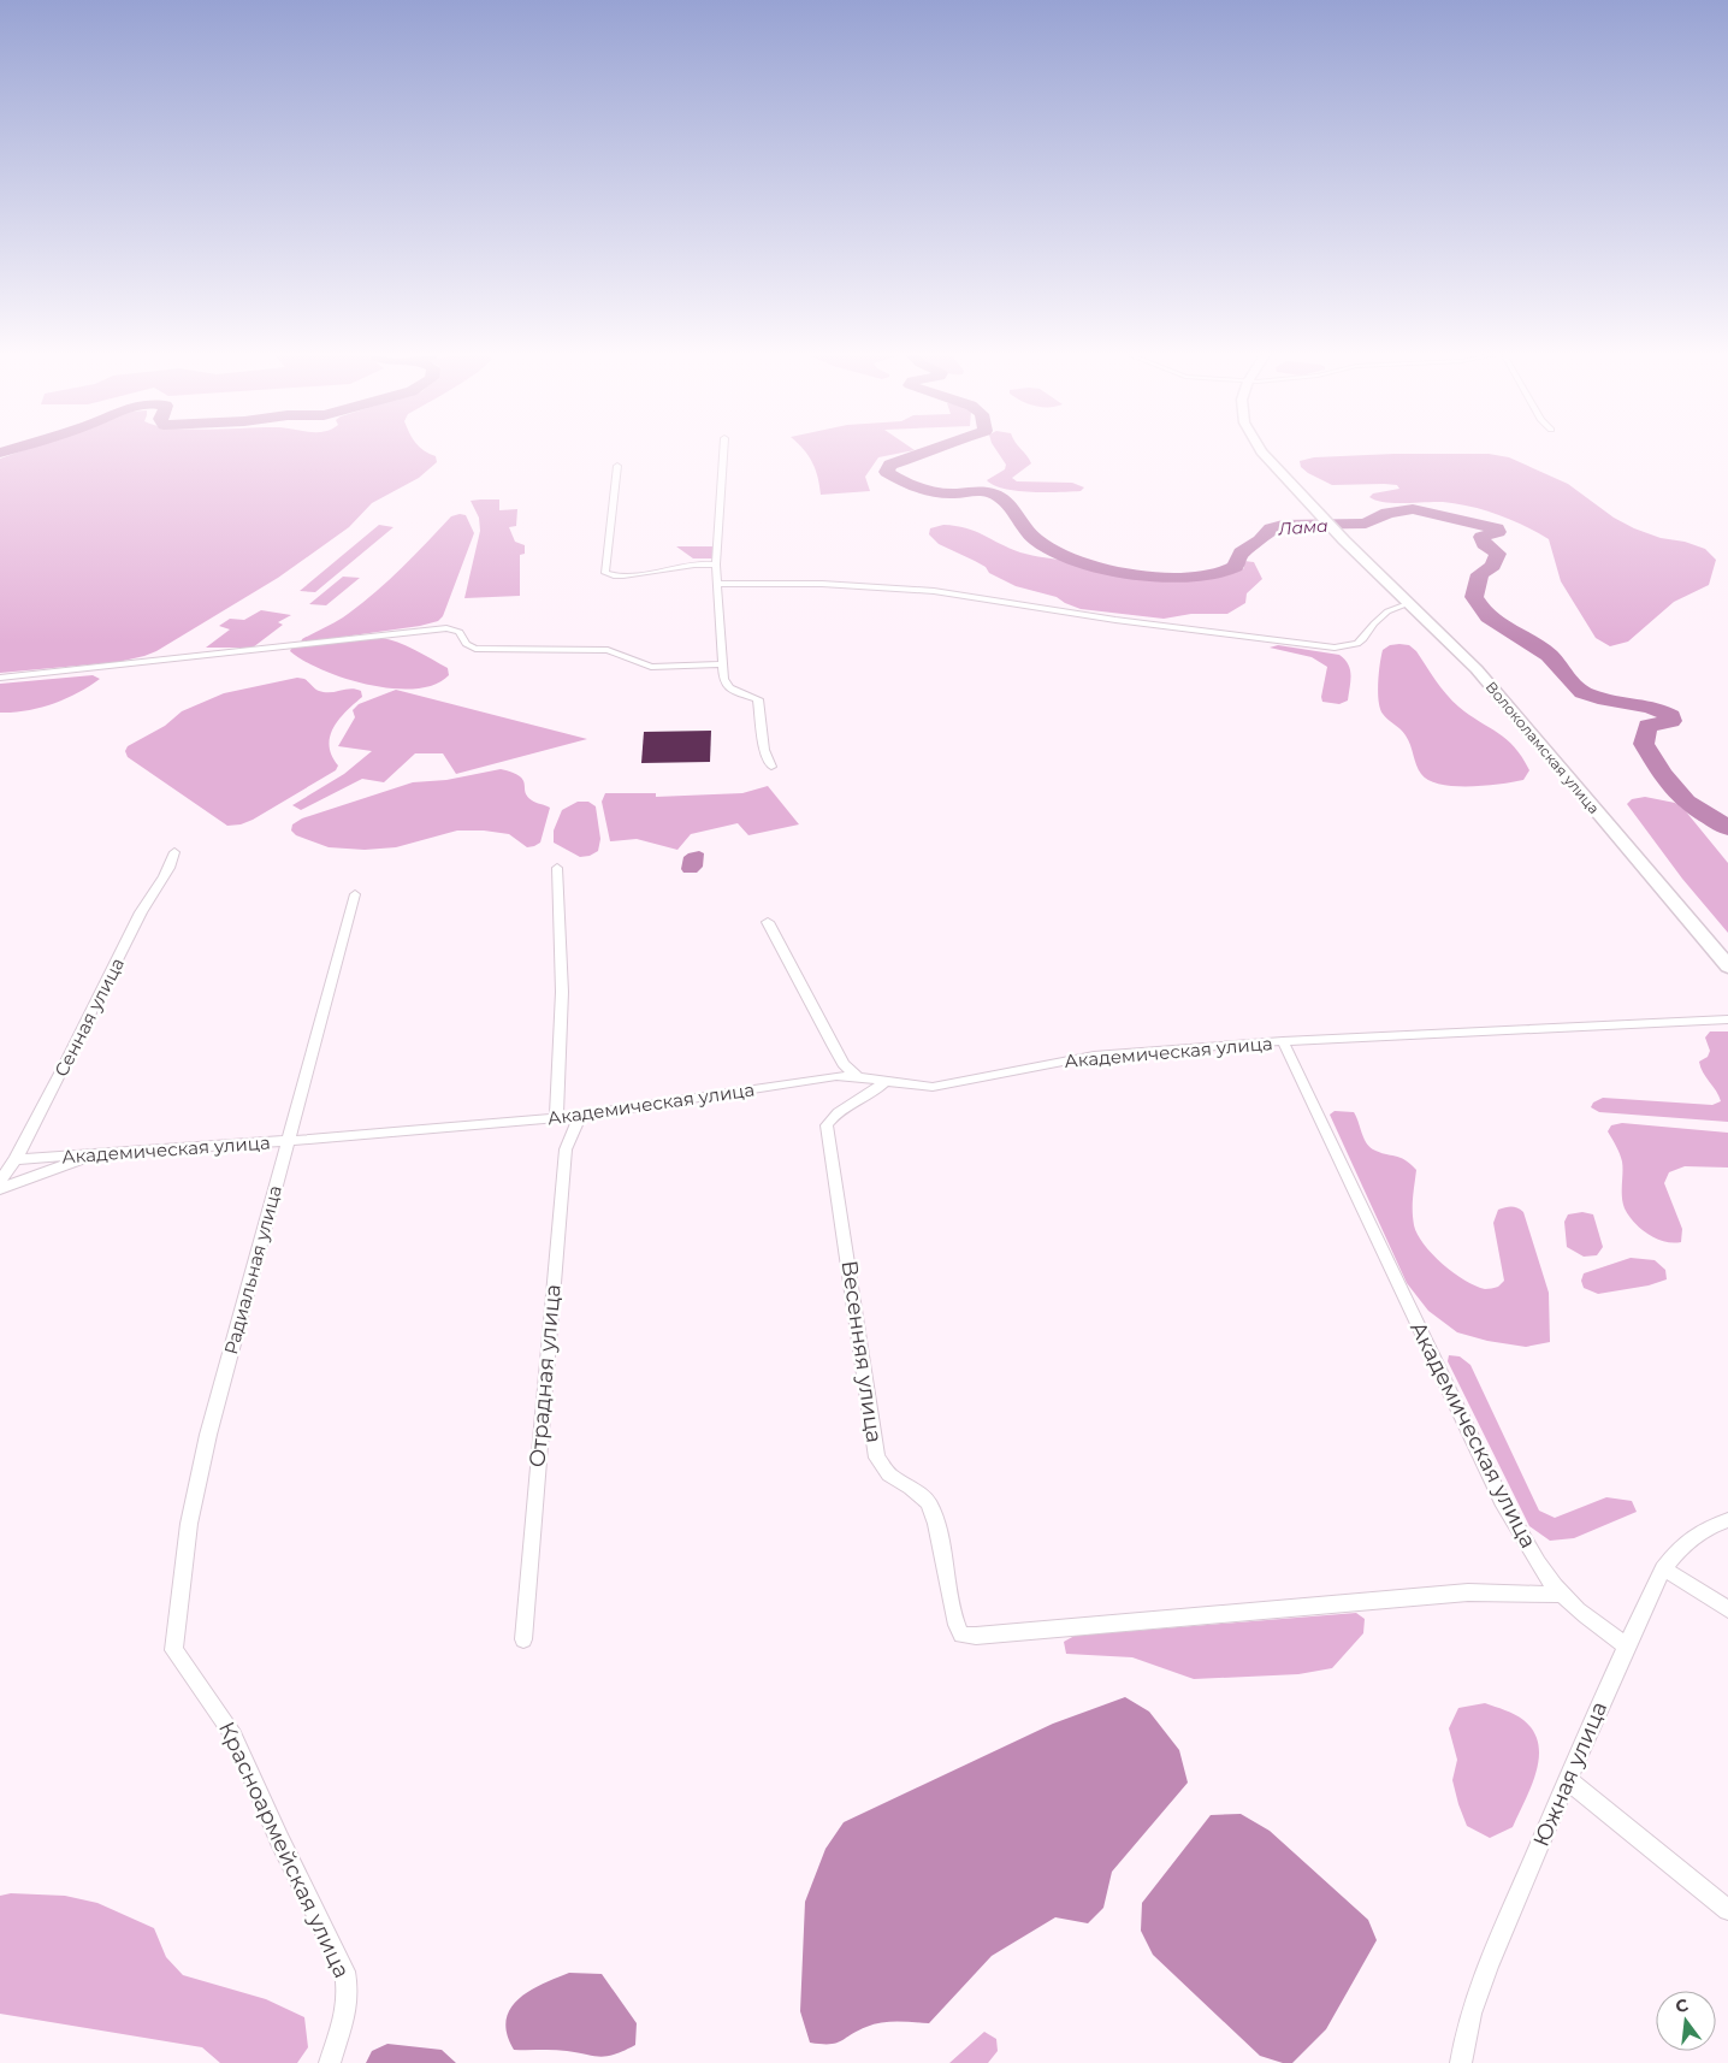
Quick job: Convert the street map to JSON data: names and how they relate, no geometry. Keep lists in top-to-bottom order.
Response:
{
  "streets": {
    "main road": ["Волоколамская улица"],
    "street": [
      "Сенная улица",
      "Академическая улица",
      "Радиальная улица",
      "Весенняя улица",
      "Отрадная улица",
      "Южная улица",
      "Красноармейская улица"
    ]
  },
  "crossings": [
    ["Сенная улица", "Академическая улица"],
    ["Академическая улица", "Радиальная улица"],
    ["Академическая улица", "Весенняя улица"],
    ["Академическая улица", "Отрадная улица"],
    ["Академическая улица", "Южная улица"],
    ["Радиальная улица", "Красноармейская улица"]
  ],
  "water": ["Лама"],
  "north": "top"
}
